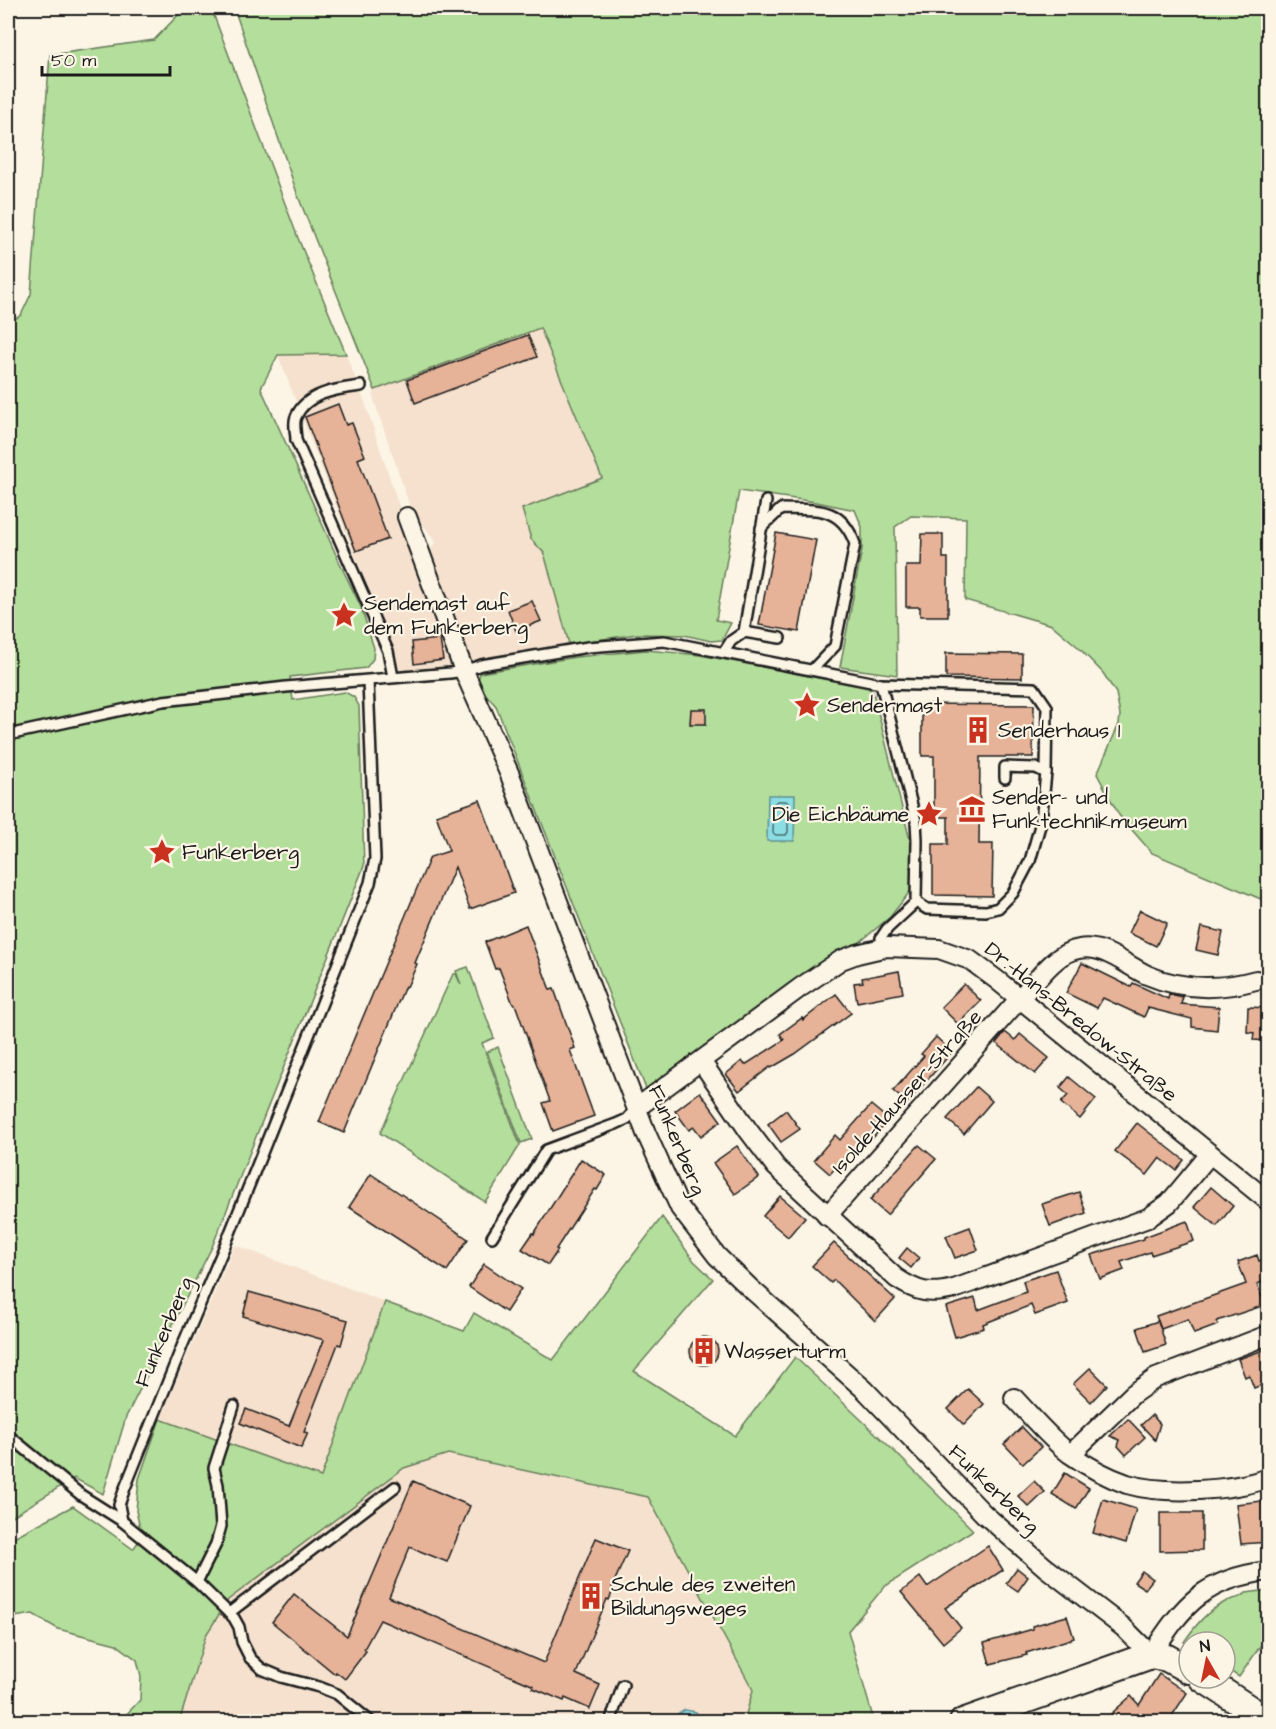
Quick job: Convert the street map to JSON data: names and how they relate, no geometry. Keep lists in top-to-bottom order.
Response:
{
  "streets": {
    "street": ["Dr.-Hans-Bredow-Straße", "Isolde-Hausser-Straße", "Funkerberg"]
  },
  "crossings": [
    ["Dr.-Hans-Bredow-Straße", "Isolde-Hausser-Straße"],
    ["Dr.-Hans-Bredow-Straße", "Funkerberg"]
  ],
  "places": {
    "place": [
      "Sendemast auf dem Funkerberg",
      "Sendermast",
      "Die Eichbäume",
      "Funkerberg"
    ],
    "building": ["Senderhaus 1", "Wasserturm", "Schule des zweiten Bildungsweges"],
    "museum": ["Sender- und Funktechnikmuseum"]
  },
  "scale_bar": "50 m",
  "north": "top"
}
